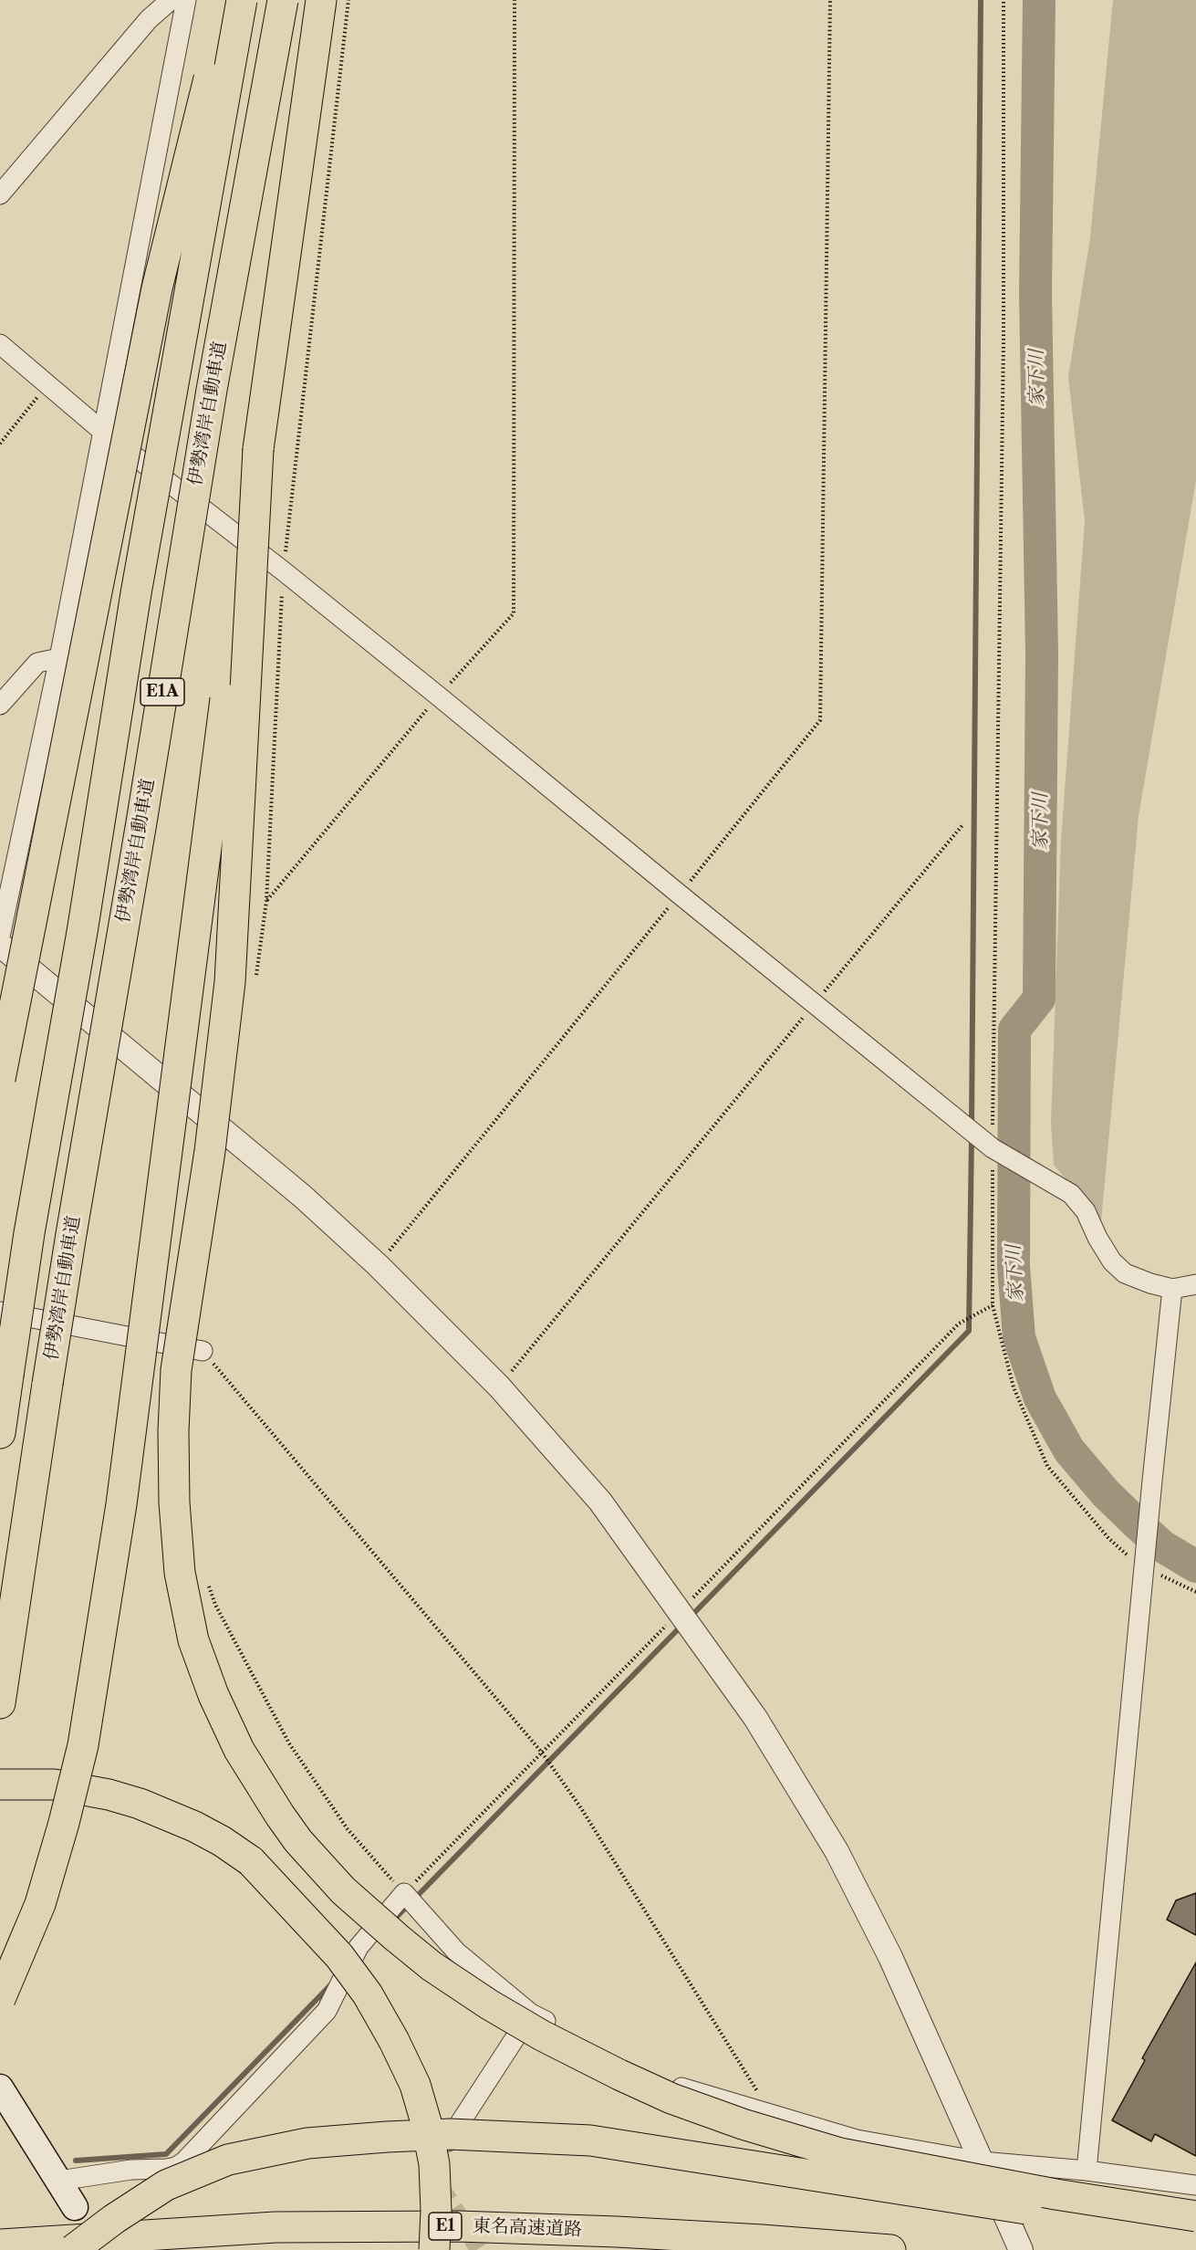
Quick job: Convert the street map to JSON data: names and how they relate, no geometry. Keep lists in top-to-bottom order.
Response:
{
  "streets": {
    "highway": [
      "伊勢湾岸自動車道",
      "E1A",
      "E1",
      "東名高速道路"
    ]
  },
  "water": ["家下川"]
}
